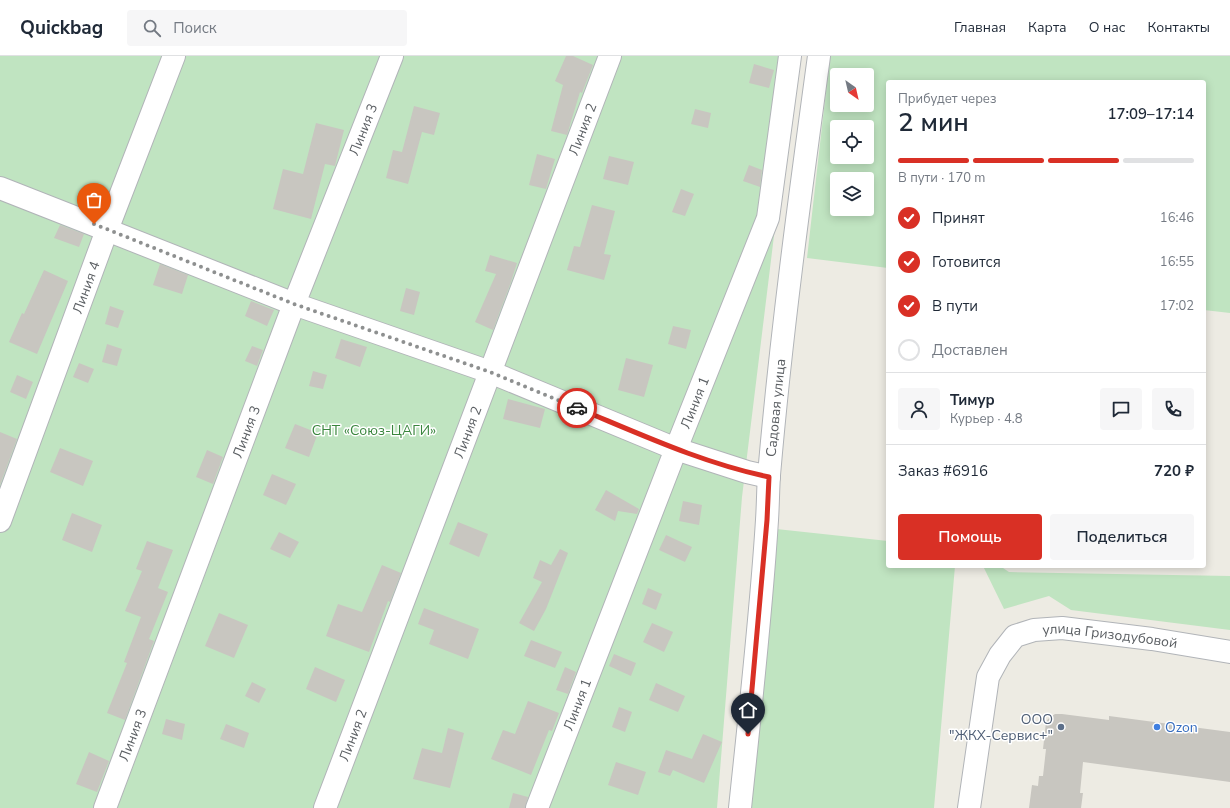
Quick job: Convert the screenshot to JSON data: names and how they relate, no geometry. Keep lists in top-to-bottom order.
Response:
{
  "streets": {
    "street": [
      "Линия 3",
      "Линия 2",
      "Линия 4",
      "Линия 1",
      "Садовая улица",
      "улица Гризодубовой"
    ]
  },
  "parks": ["СНТ «Союз-ЦАГИ»"],
  "places": ["ООО \"ЖКХ-Сервис+\"", "Ozon"],
  "north": "bottom right",
  "page": {
    "header": "Quickbag",
    "search": "Поиск",
    "nav": [
      "Главная",
      "Карта",
      "О нас",
      "Контакты"
    ],
    "heading": ["2 мин", "Прибудет через", "17:09–17:14"],
    "panel": [
      "Тимур",
      "Курьер · 4.8",
      "Заказ #6916",
      "720 ₽"
    ],
    "bar": "В пути · 170 m",
    "list": [
      ["Принят", "16:46"],
      ["Готовится", "16:55"],
      ["В пути", "17:02"],
      "Доставлен"
    ],
    "buttons": ["Помощь", "Поделиться"]
  }
}
